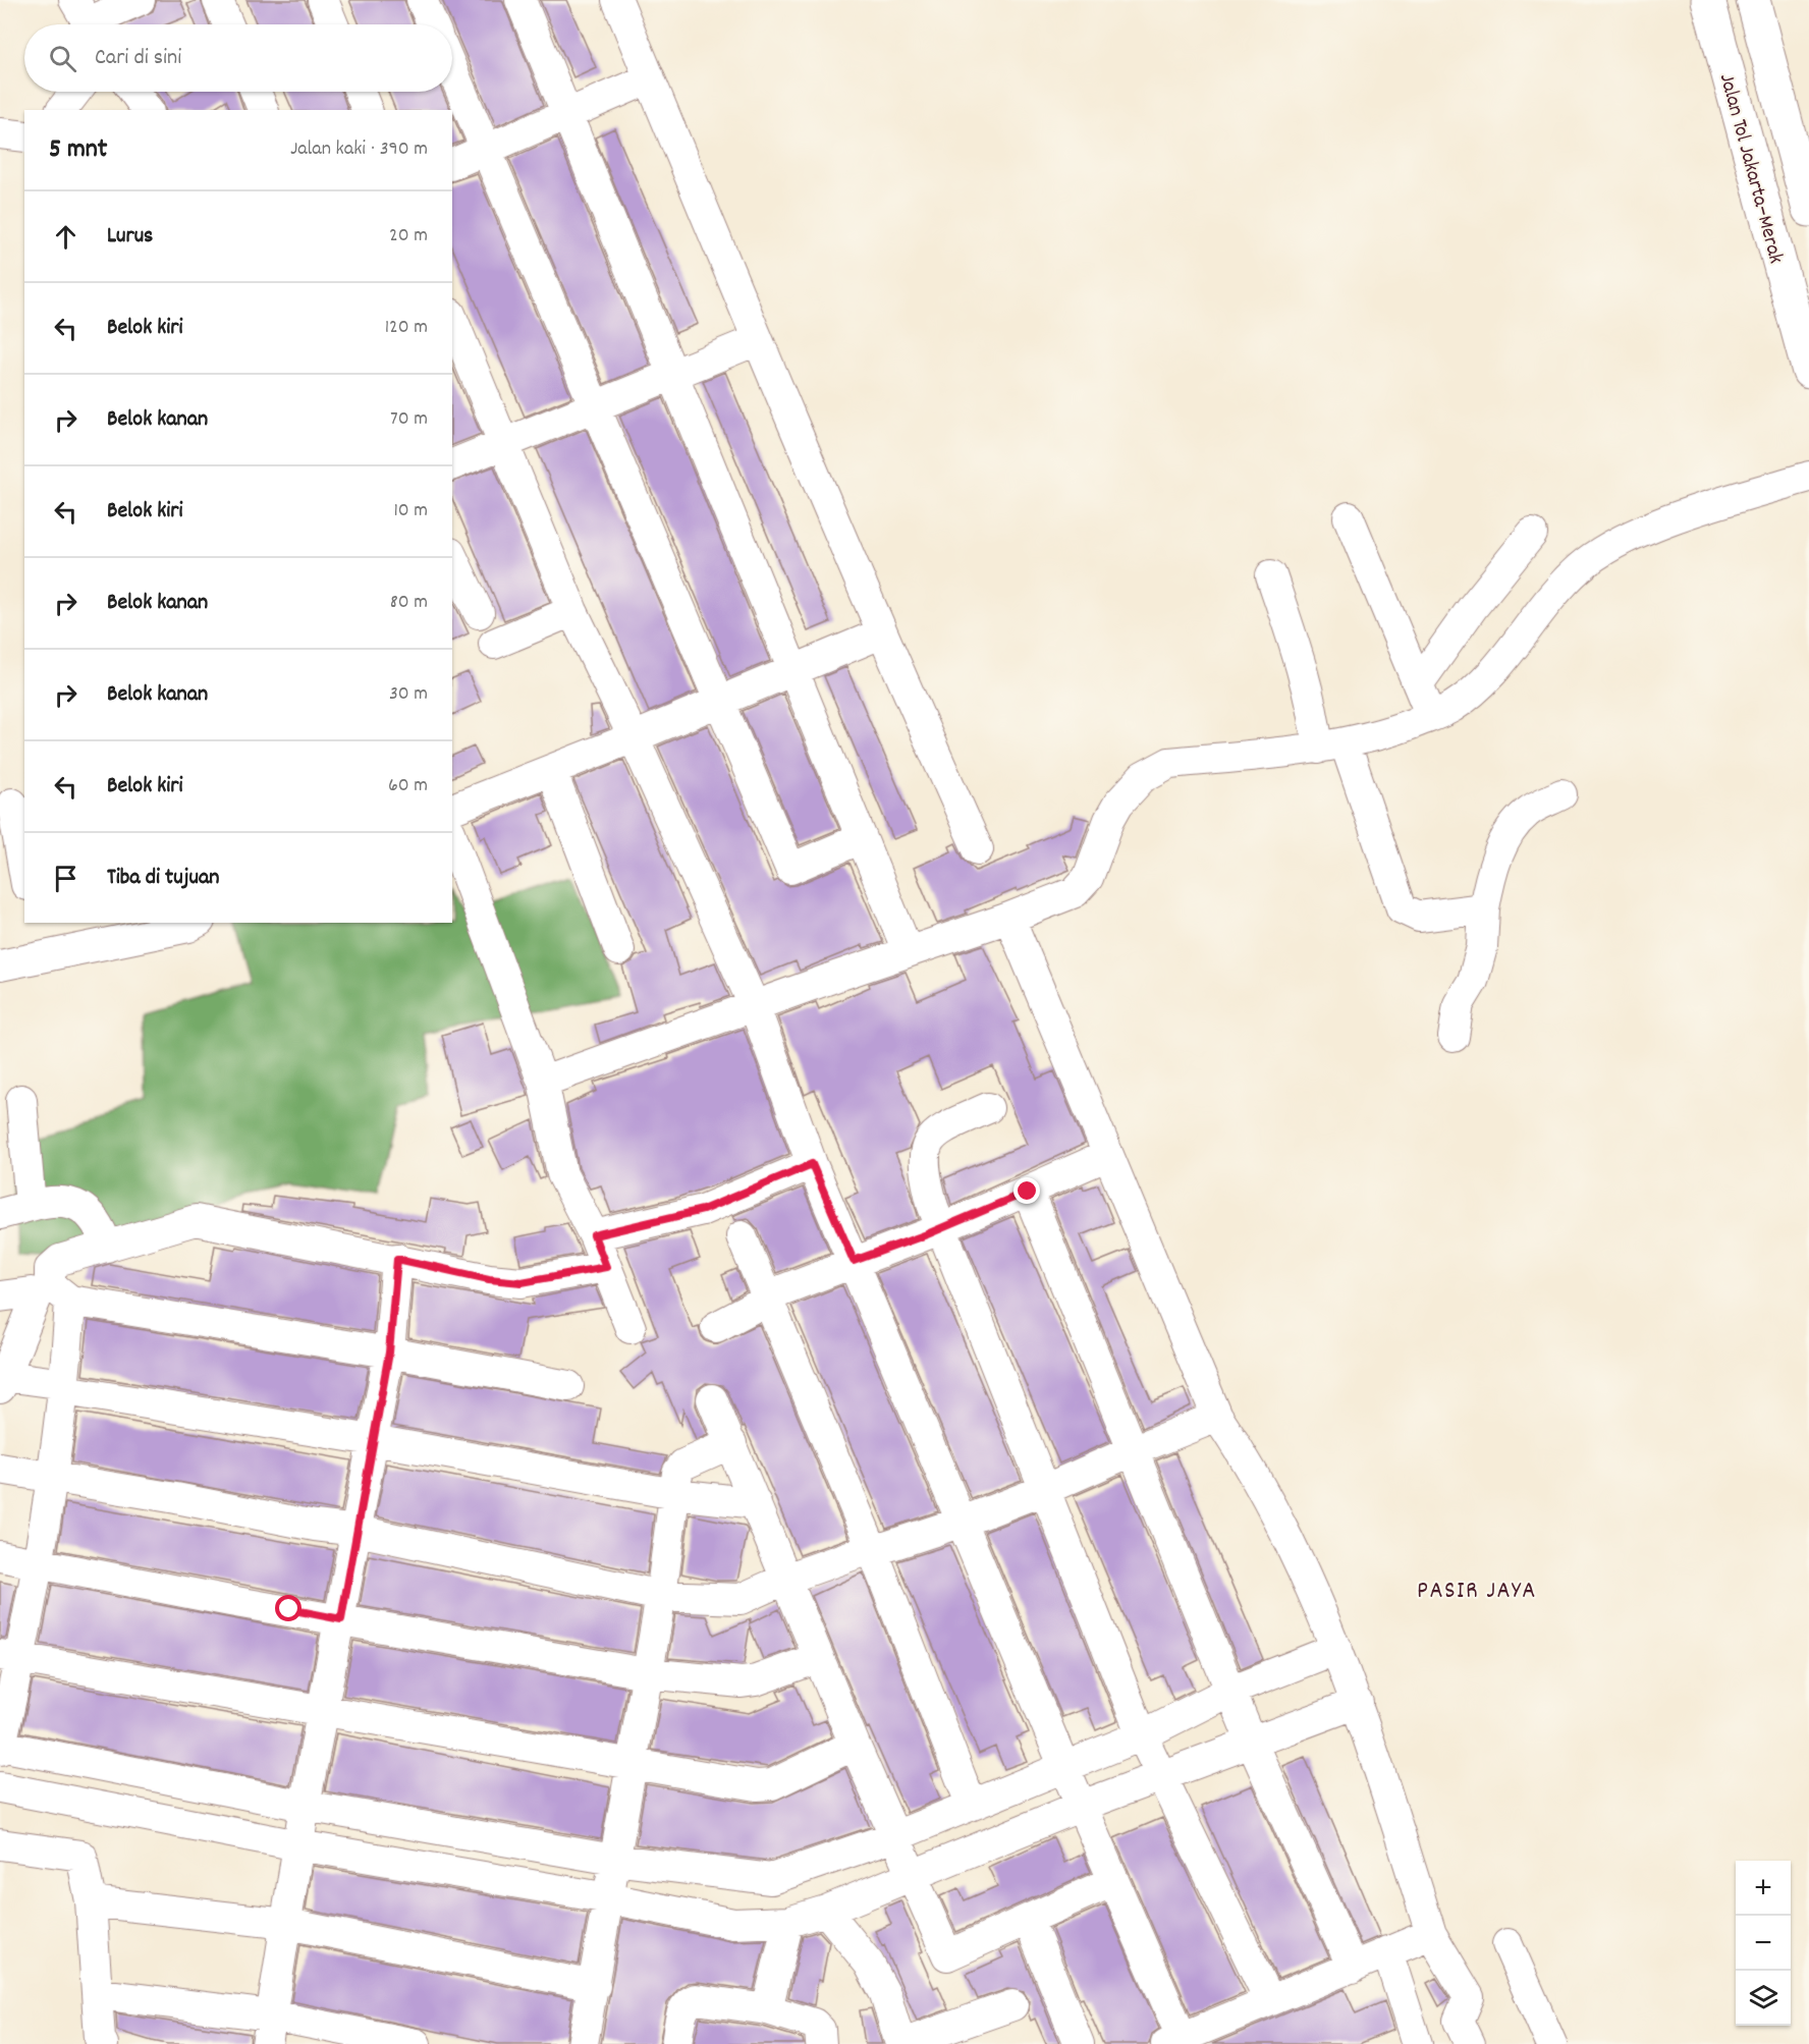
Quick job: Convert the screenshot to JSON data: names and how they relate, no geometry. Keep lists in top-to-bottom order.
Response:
{
  "streets": {
    "highway": ["Jalan Tol Jakarta–Merak"]
  },
  "districts": ["PASIR JAYA"],
  "page": {
    "search": "Cari di sini",
    "heading": ["5 mnt", "Jalan kaki · 390 m"],
    "list": [
      ["Lurus", "20 m"],
      ["Belok kiri", "120 m"],
      ["Belok kanan", "70 m"],
      ["Belok kiri", "10 m"],
      ["Belok kanan", "80 m"],
      ["Belok kanan", "30 m"],
      ["Belok kiri", "60 m"],
      "Tiba di tujuan"
    ],
    "map_buttons": ["+", "−"]
  }
}
